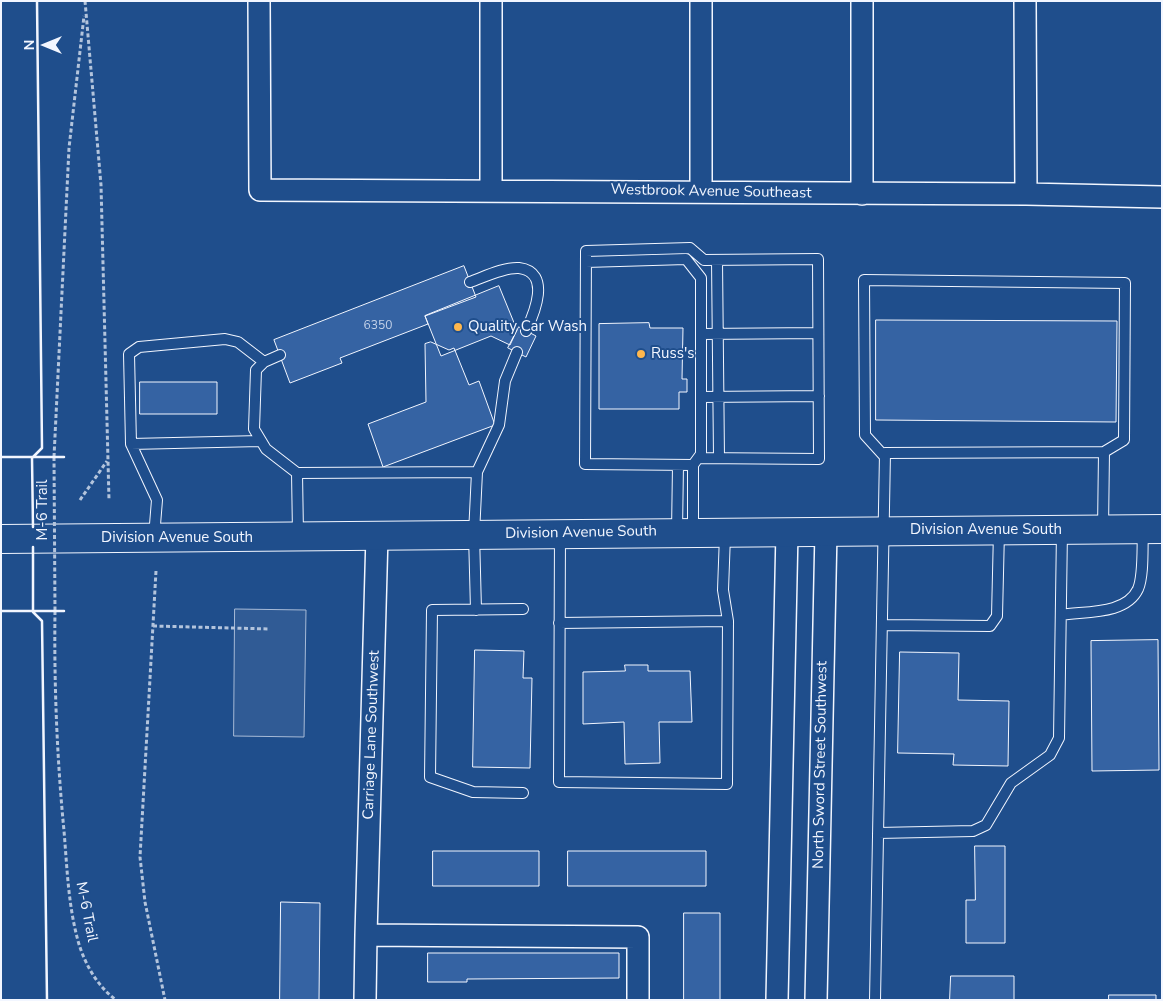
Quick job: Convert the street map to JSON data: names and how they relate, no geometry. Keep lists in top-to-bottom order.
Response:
{
  "streets": {
    "main road": ["Division Avenue South"],
    "street": ["Westbrook Avenue Southeast", "Carriage Lane Southwest", "North Sword Street Southwest"],
    "path": ["M-6 Trail"]
  },
  "crossings": [
    ["Division Avenue South", "Carriage Lane Southwest"],
    ["Division Avenue South", "North Sword Street Southwest"]
  ],
  "places": ["Quality Car Wash", "Russ's"],
  "house_numbers": ["6350"],
  "north": "left"
}
